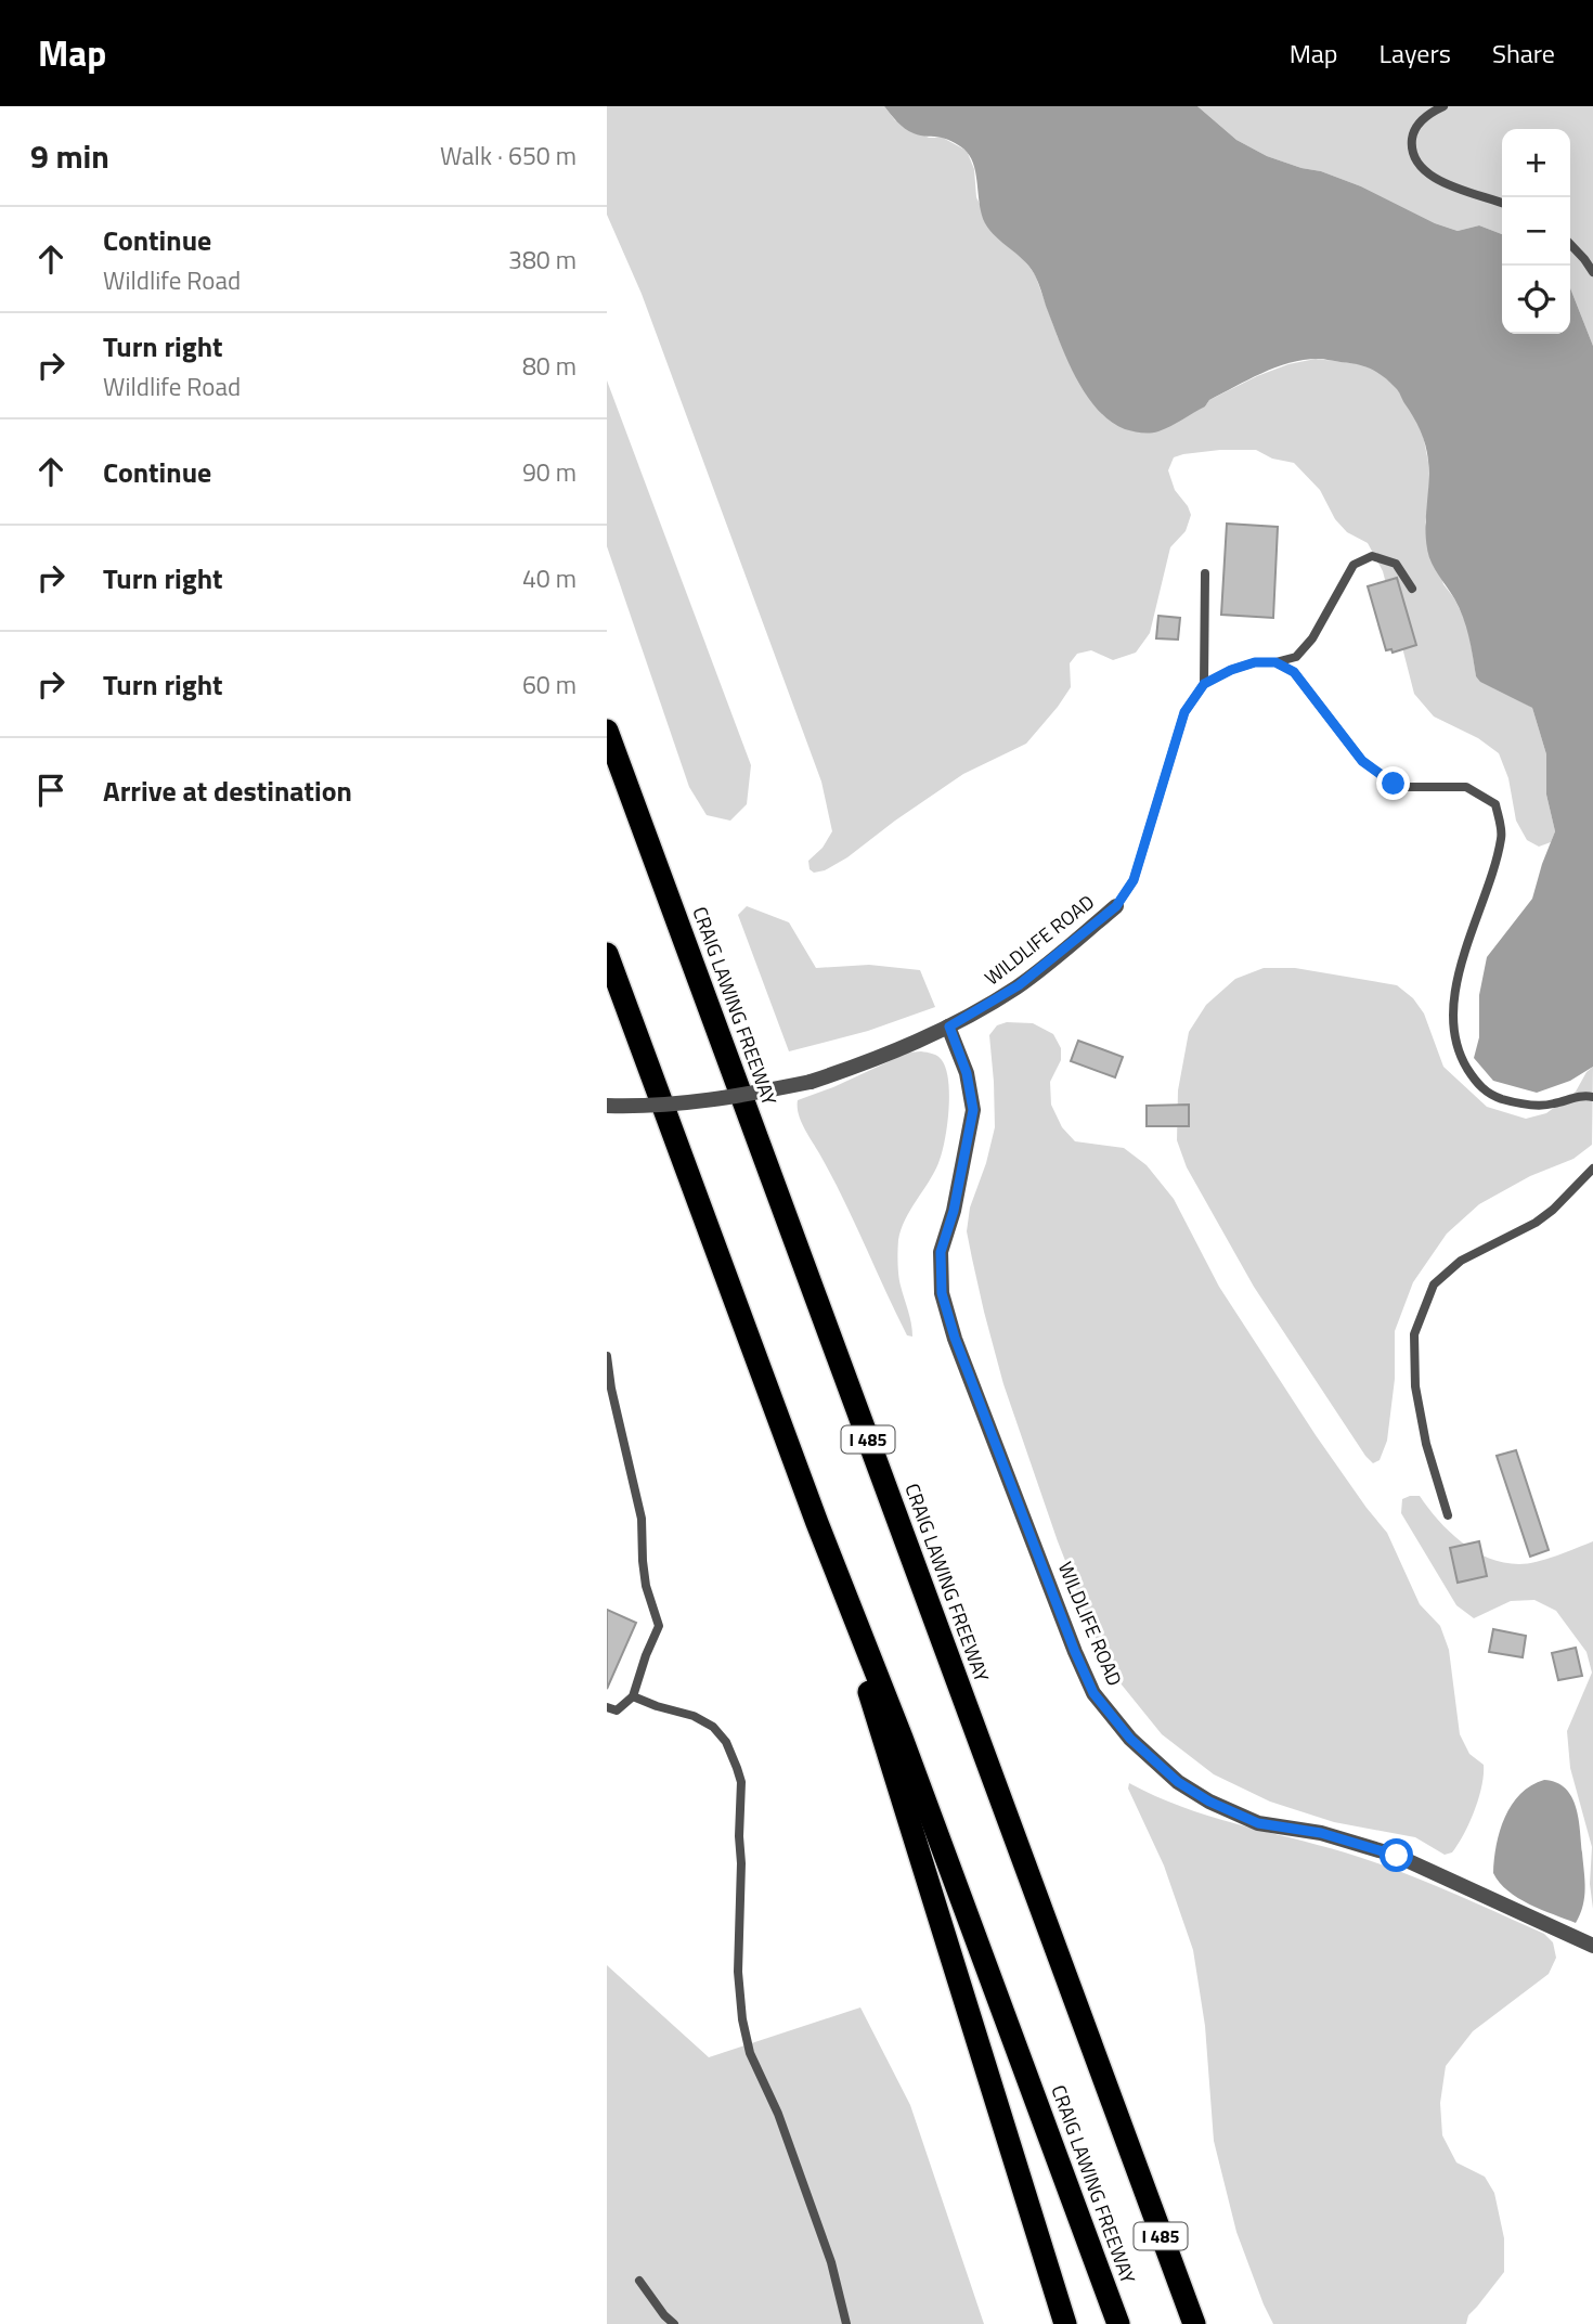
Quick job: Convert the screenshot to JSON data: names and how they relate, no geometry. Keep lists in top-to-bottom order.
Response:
{
  "streets": {
    "highway": ["CRAIG LAWING FREEWAY", "I 485"],
    "street": ["WILDLIFE ROAD"]
  },
  "page": {
    "header": "Map",
    "nav": ["Map", "Layers", "Share"],
    "heading": ["9 min", "Walk · 650 m"],
    "map_buttons": ["+", "−"],
    "list": [
      ["Continue", "Wildlife Road", "380 m"],
      ["Turn right", "Wildlife Road", "80 m"],
      ["Continue", "90 m"],
      ["Turn right", "40 m"],
      ["Turn right", "60 m"],
      "Arrive at destination"
    ]
  }
}
